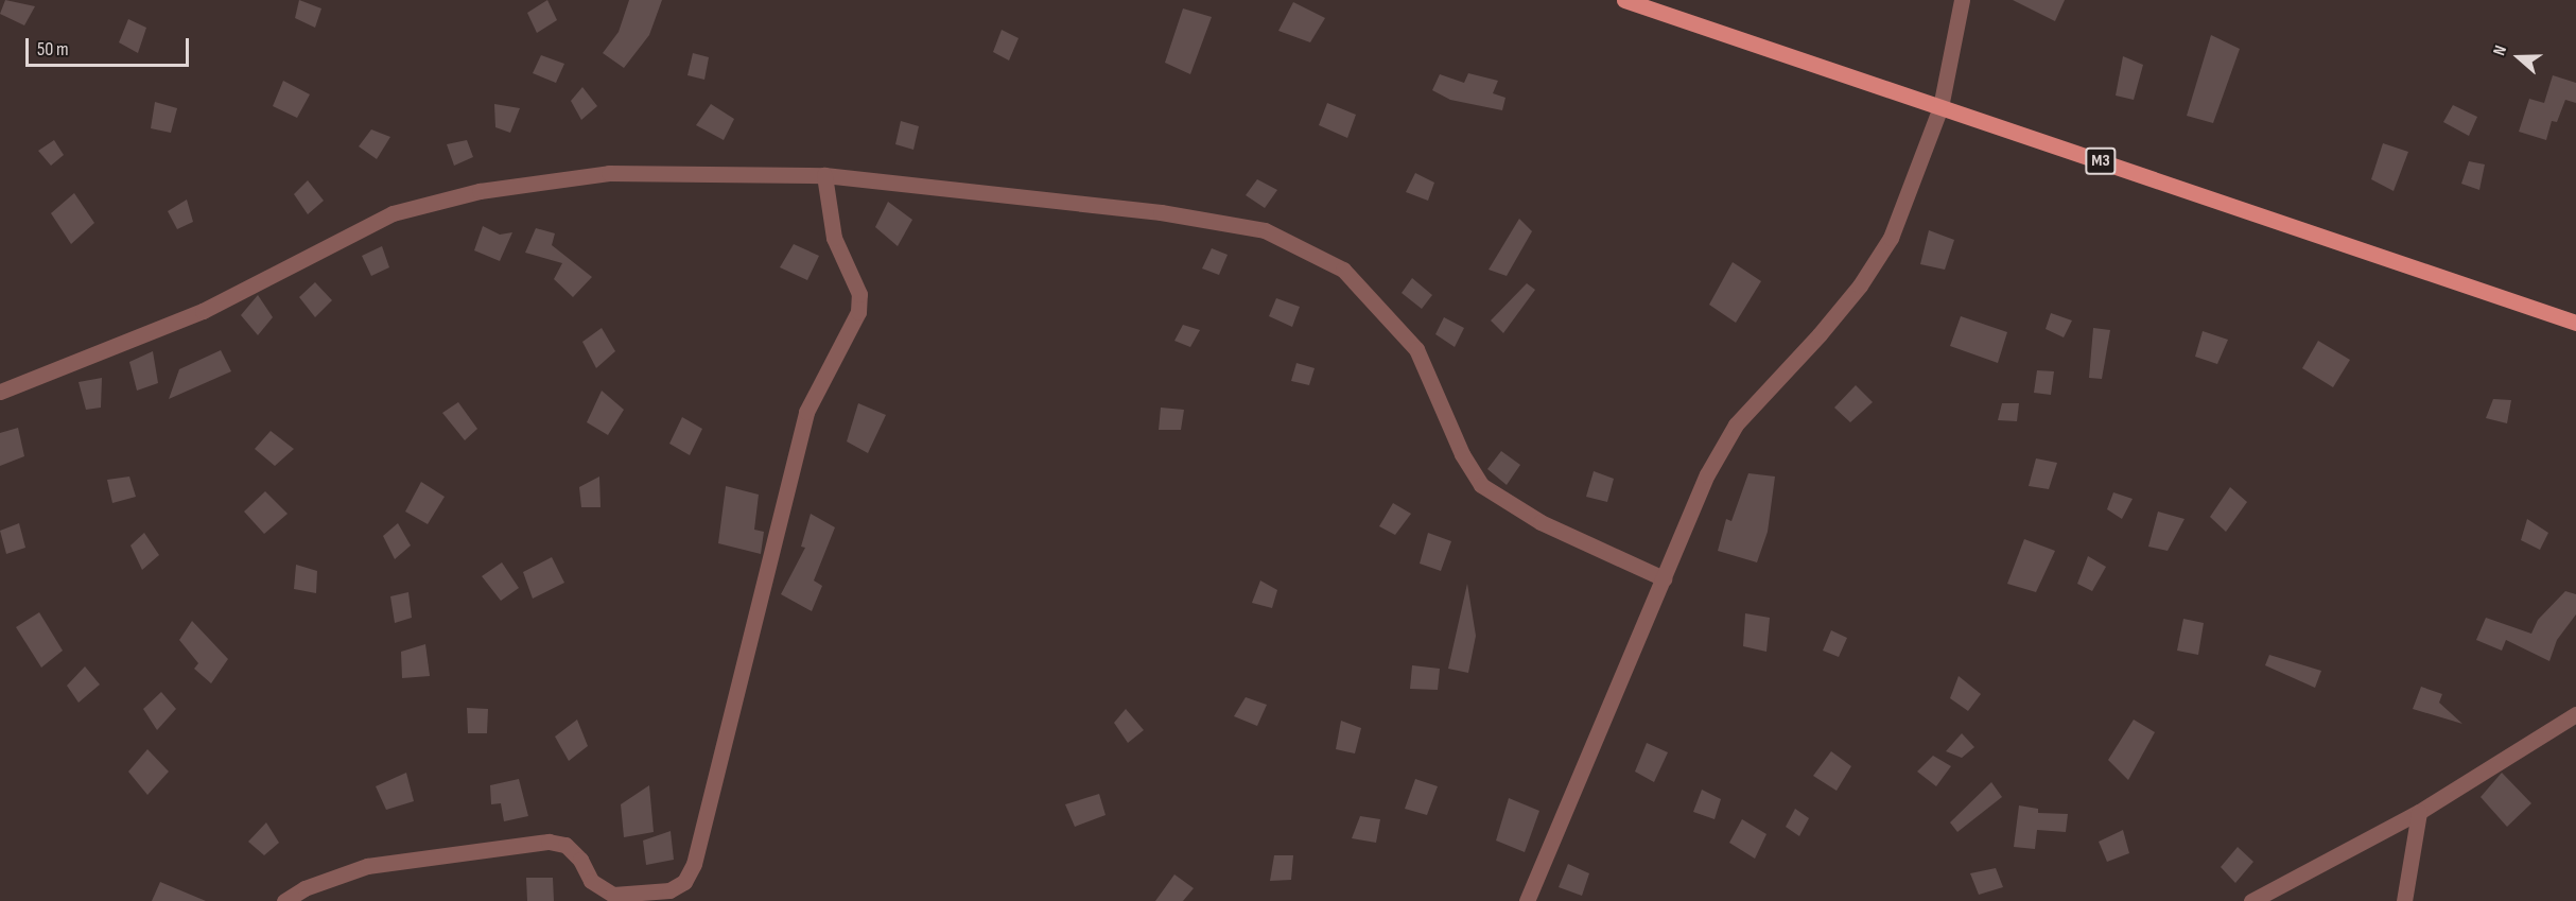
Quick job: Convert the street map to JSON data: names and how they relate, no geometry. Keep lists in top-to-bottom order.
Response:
{
  "streets": {
    "main road": ["M3"]
  },
  "scale_bar": "50 m",
  "north": "left"
}
